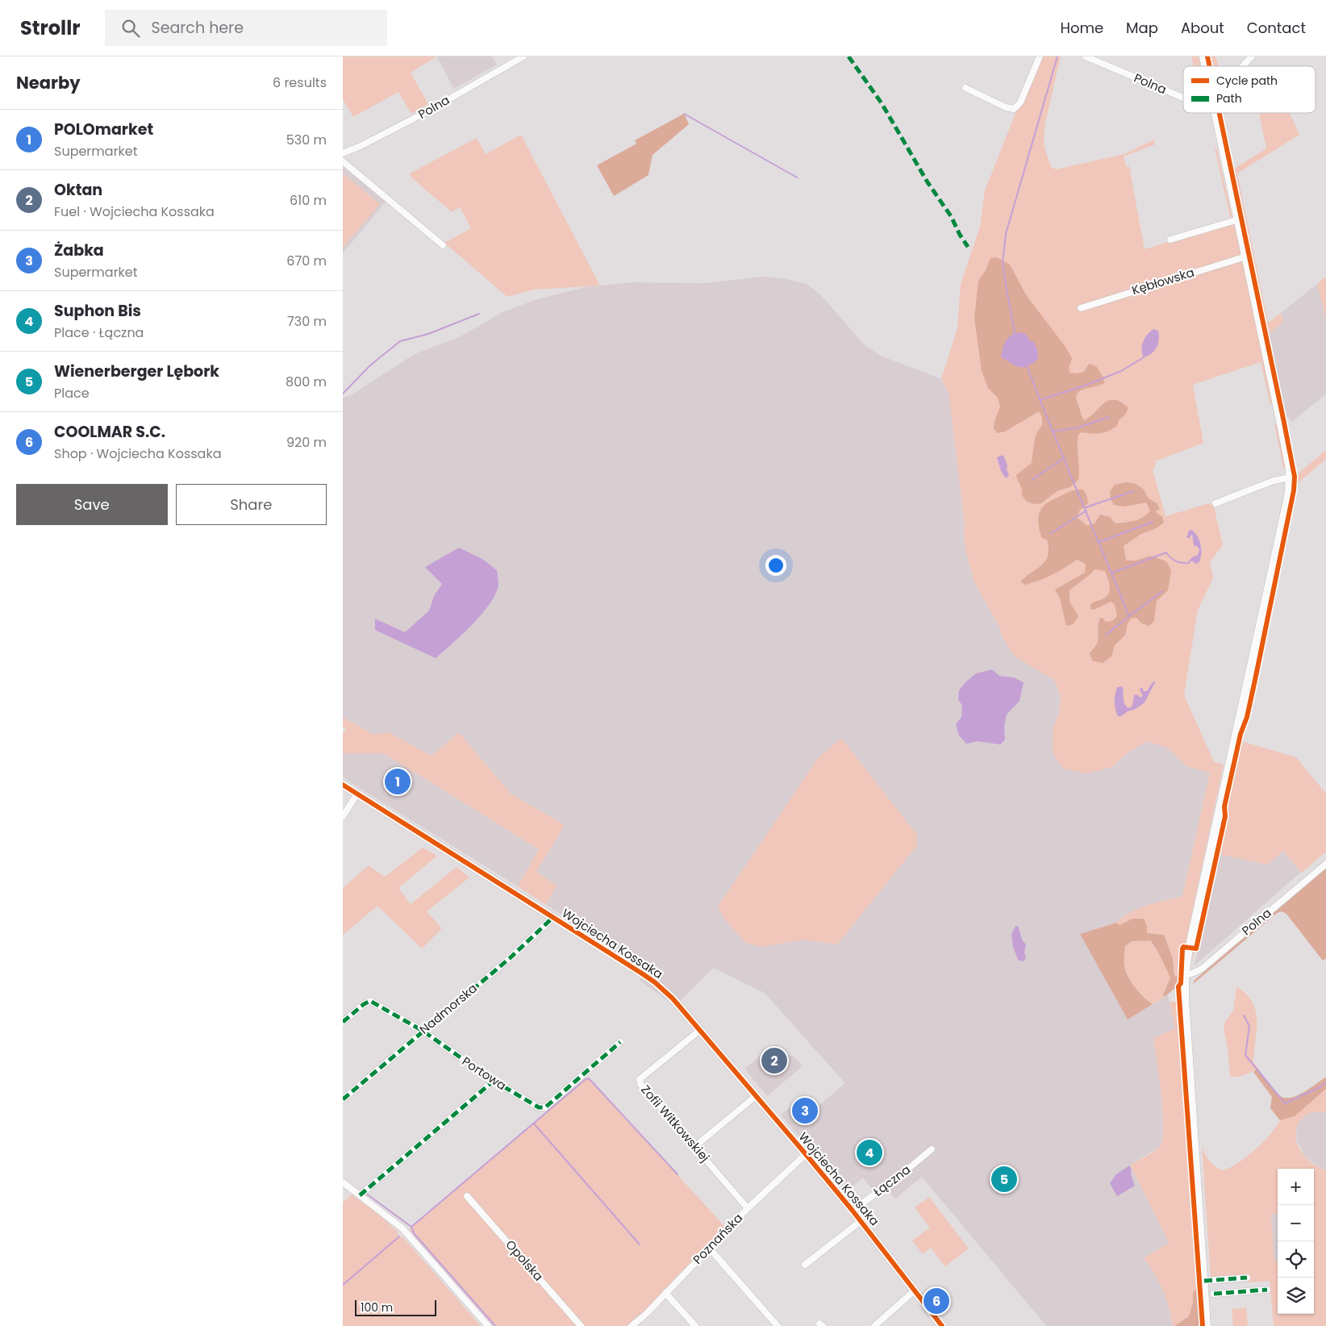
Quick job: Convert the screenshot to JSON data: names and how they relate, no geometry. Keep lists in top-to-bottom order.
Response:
{
  "streets": {
    "street": [
      "Polna",
      "Kębłowska",
      "Wojciecha Kossaka",
      "Nadmorska",
      "Portowa",
      "Zofii Witkowskiej",
      "Łączna",
      "Poznańska",
      "Opolska"
    ]
  },
  "crossings": [
    ["Wojciecha Kossaka", "Nadmorska"],
    ["Wojciecha Kossaka", "Zofii Witkowskiej"],
    ["Wojciecha Kossaka", "Łączna"],
    ["Wojciecha Kossaka", "Poznańska"],
    ["Nadmorska", "Portowa"],
    ["Zofii Witkowskiej", "Poznańska"]
  ],
  "legend": ["Cycle path", "Path"],
  "scale_bar": "100 m",
  "page": {
    "header": "Strollr",
    "search": "Search here",
    "nav": [
      "Home",
      "Map",
      "About",
      "Contact"
    ],
    "heading": ["Nearby", "6 results"],
    "list": [
      {
        "mark": "1",
        "name": "POLOmarket",
        "note": "Supermarket",
        "value": "530 m"
      },
      {
        "mark": "2",
        "name": "Oktan",
        "note": "Fuel · Wojciecha Kossaka",
        "value": "610 m"
      },
      {
        "mark": "3",
        "name": "Żabka",
        "note": "Supermarket",
        "value": "670 m"
      },
      {
        "mark": "4",
        "name": "Suphon Bis",
        "note": "Place · Łączna",
        "value": "730 m"
      },
      {
        "mark": "5",
        "name": "Wienerberger Lębork",
        "note": "Place",
        "value": "800 m"
      },
      {
        "mark": "6",
        "name": "COOLMAR S.C.",
        "note": "Shop · Wojciecha Kossaka",
        "value": "920 m"
      }
    ],
    "buttons": ["Save", "Share"],
    "pins": [
      "1",
      "2",
      "3",
      "4",
      "5",
      "6"
    ],
    "map_buttons": ["+", "−"],
    "scale": "100 m"
  }
}
